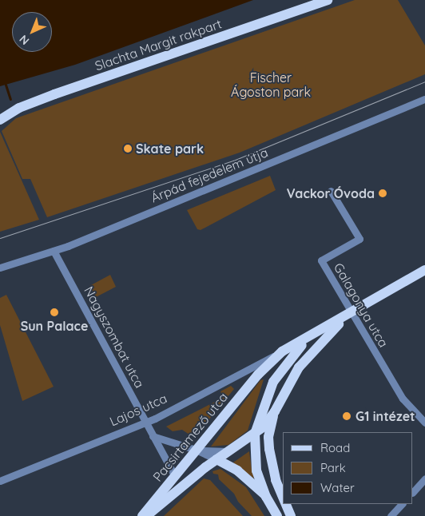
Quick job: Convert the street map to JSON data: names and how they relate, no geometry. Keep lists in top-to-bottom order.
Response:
{
  "streets": {
    "main road": ["Slachta Margit rakpart", "Lajos utca", "Pacsirtamező utca"],
    "street": ["Árpád fejedelem útja", "Galagonya utca", "Nagyszombat utca"]
  },
  "crossings": [
    ["Árpád fejedelem útja", "Nagyszombat utca"],
    ["Galagonya utca", "Lajos utca"],
    ["Nagyszombat utca", "Lajos utca"],
    ["Nagyszombat utca", "Pacsirtamező utca"],
    ["Lajos utca", "Pacsirtamező utca"]
  ],
  "parks": ["Fischer Ágoston park"],
  "places": [
    "Skate park",
    "Vackor Óvoda",
    "Sun Palace",
    "G1 intézet"
  ],
  "legend": ["Road", "Park", "Water"],
  "north": "bottom left"
}
